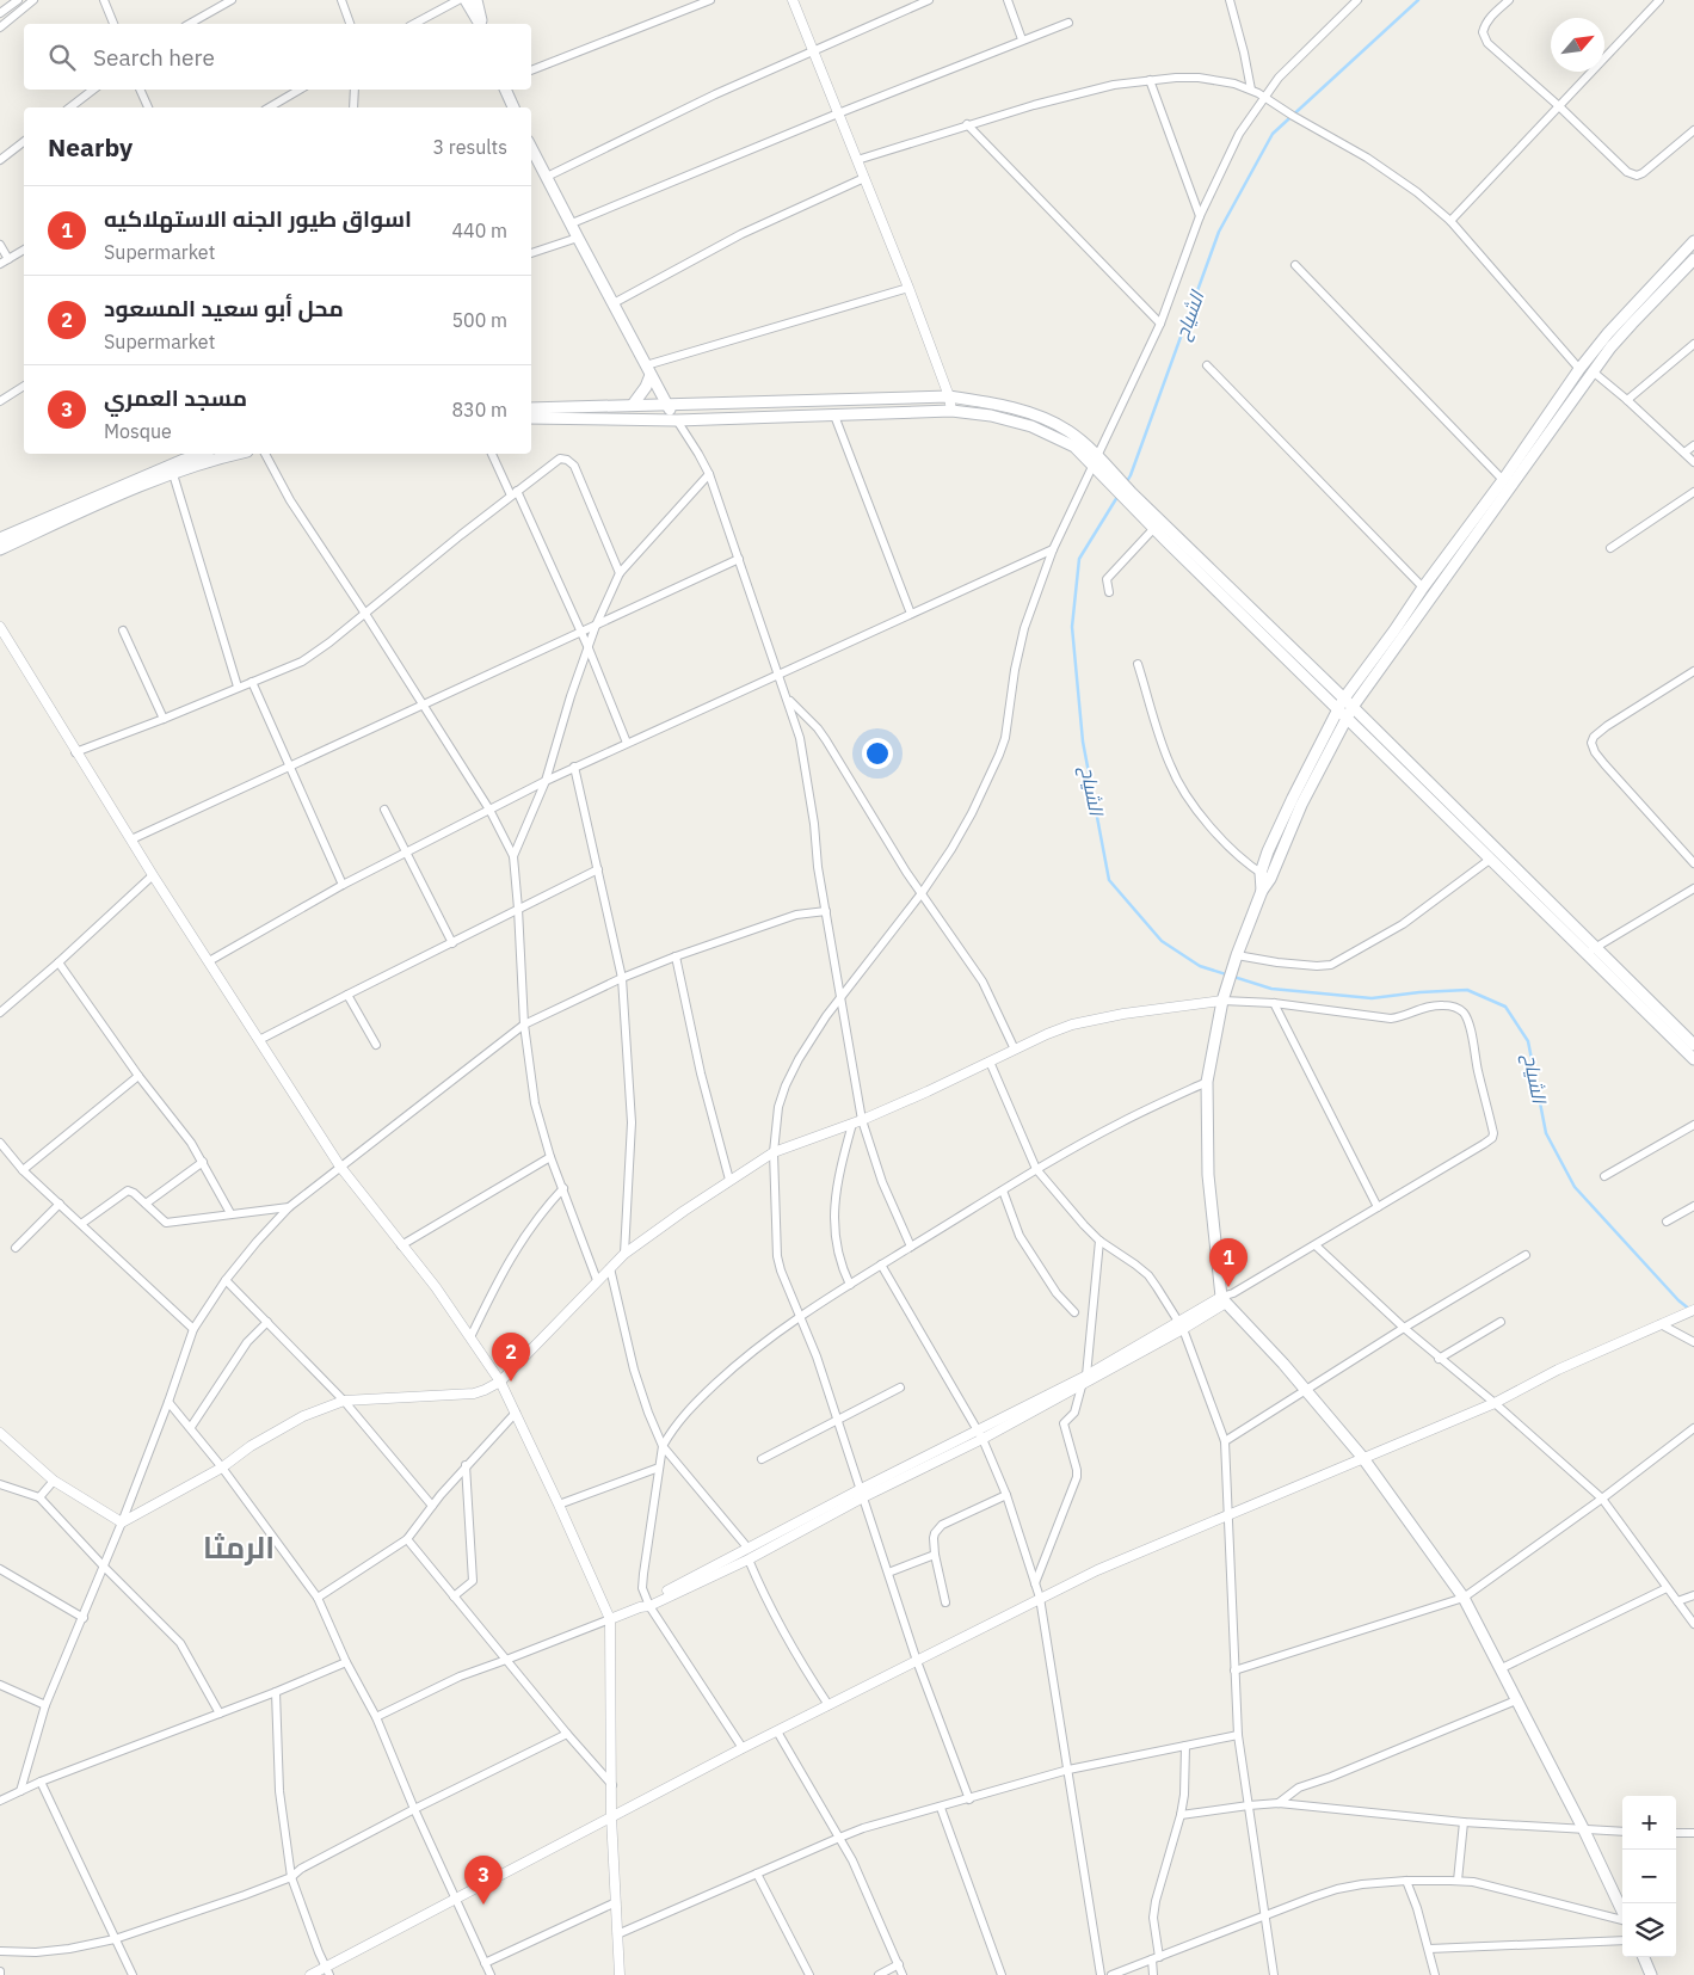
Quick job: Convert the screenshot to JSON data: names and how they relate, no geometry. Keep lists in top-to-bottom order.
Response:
{
  "districts": ["الرمثا"],
  "water": ["الشياح"],
  "north": "top right",
  "page": {
    "search": "Search here",
    "heading": ["Nearby", "3 results"],
    "list": [
      {
        "mark": "1",
        "name": "اسواق طيور الجنه الاستهلاكيه",
        "note": "Supermarket",
        "value": "440 m"
      },
      {
        "mark": "2",
        "name": "محل أبو سعيد المسعود",
        "note": "Supermarket",
        "value": "500 m"
      },
      {
        "mark": "3",
        "name": "مسجد العمري",
        "note": "Mosque",
        "value": "830 m"
      }
    ],
    "pins": ["1", "2", "3"],
    "map_buttons": ["+", "−"]
  }
}
